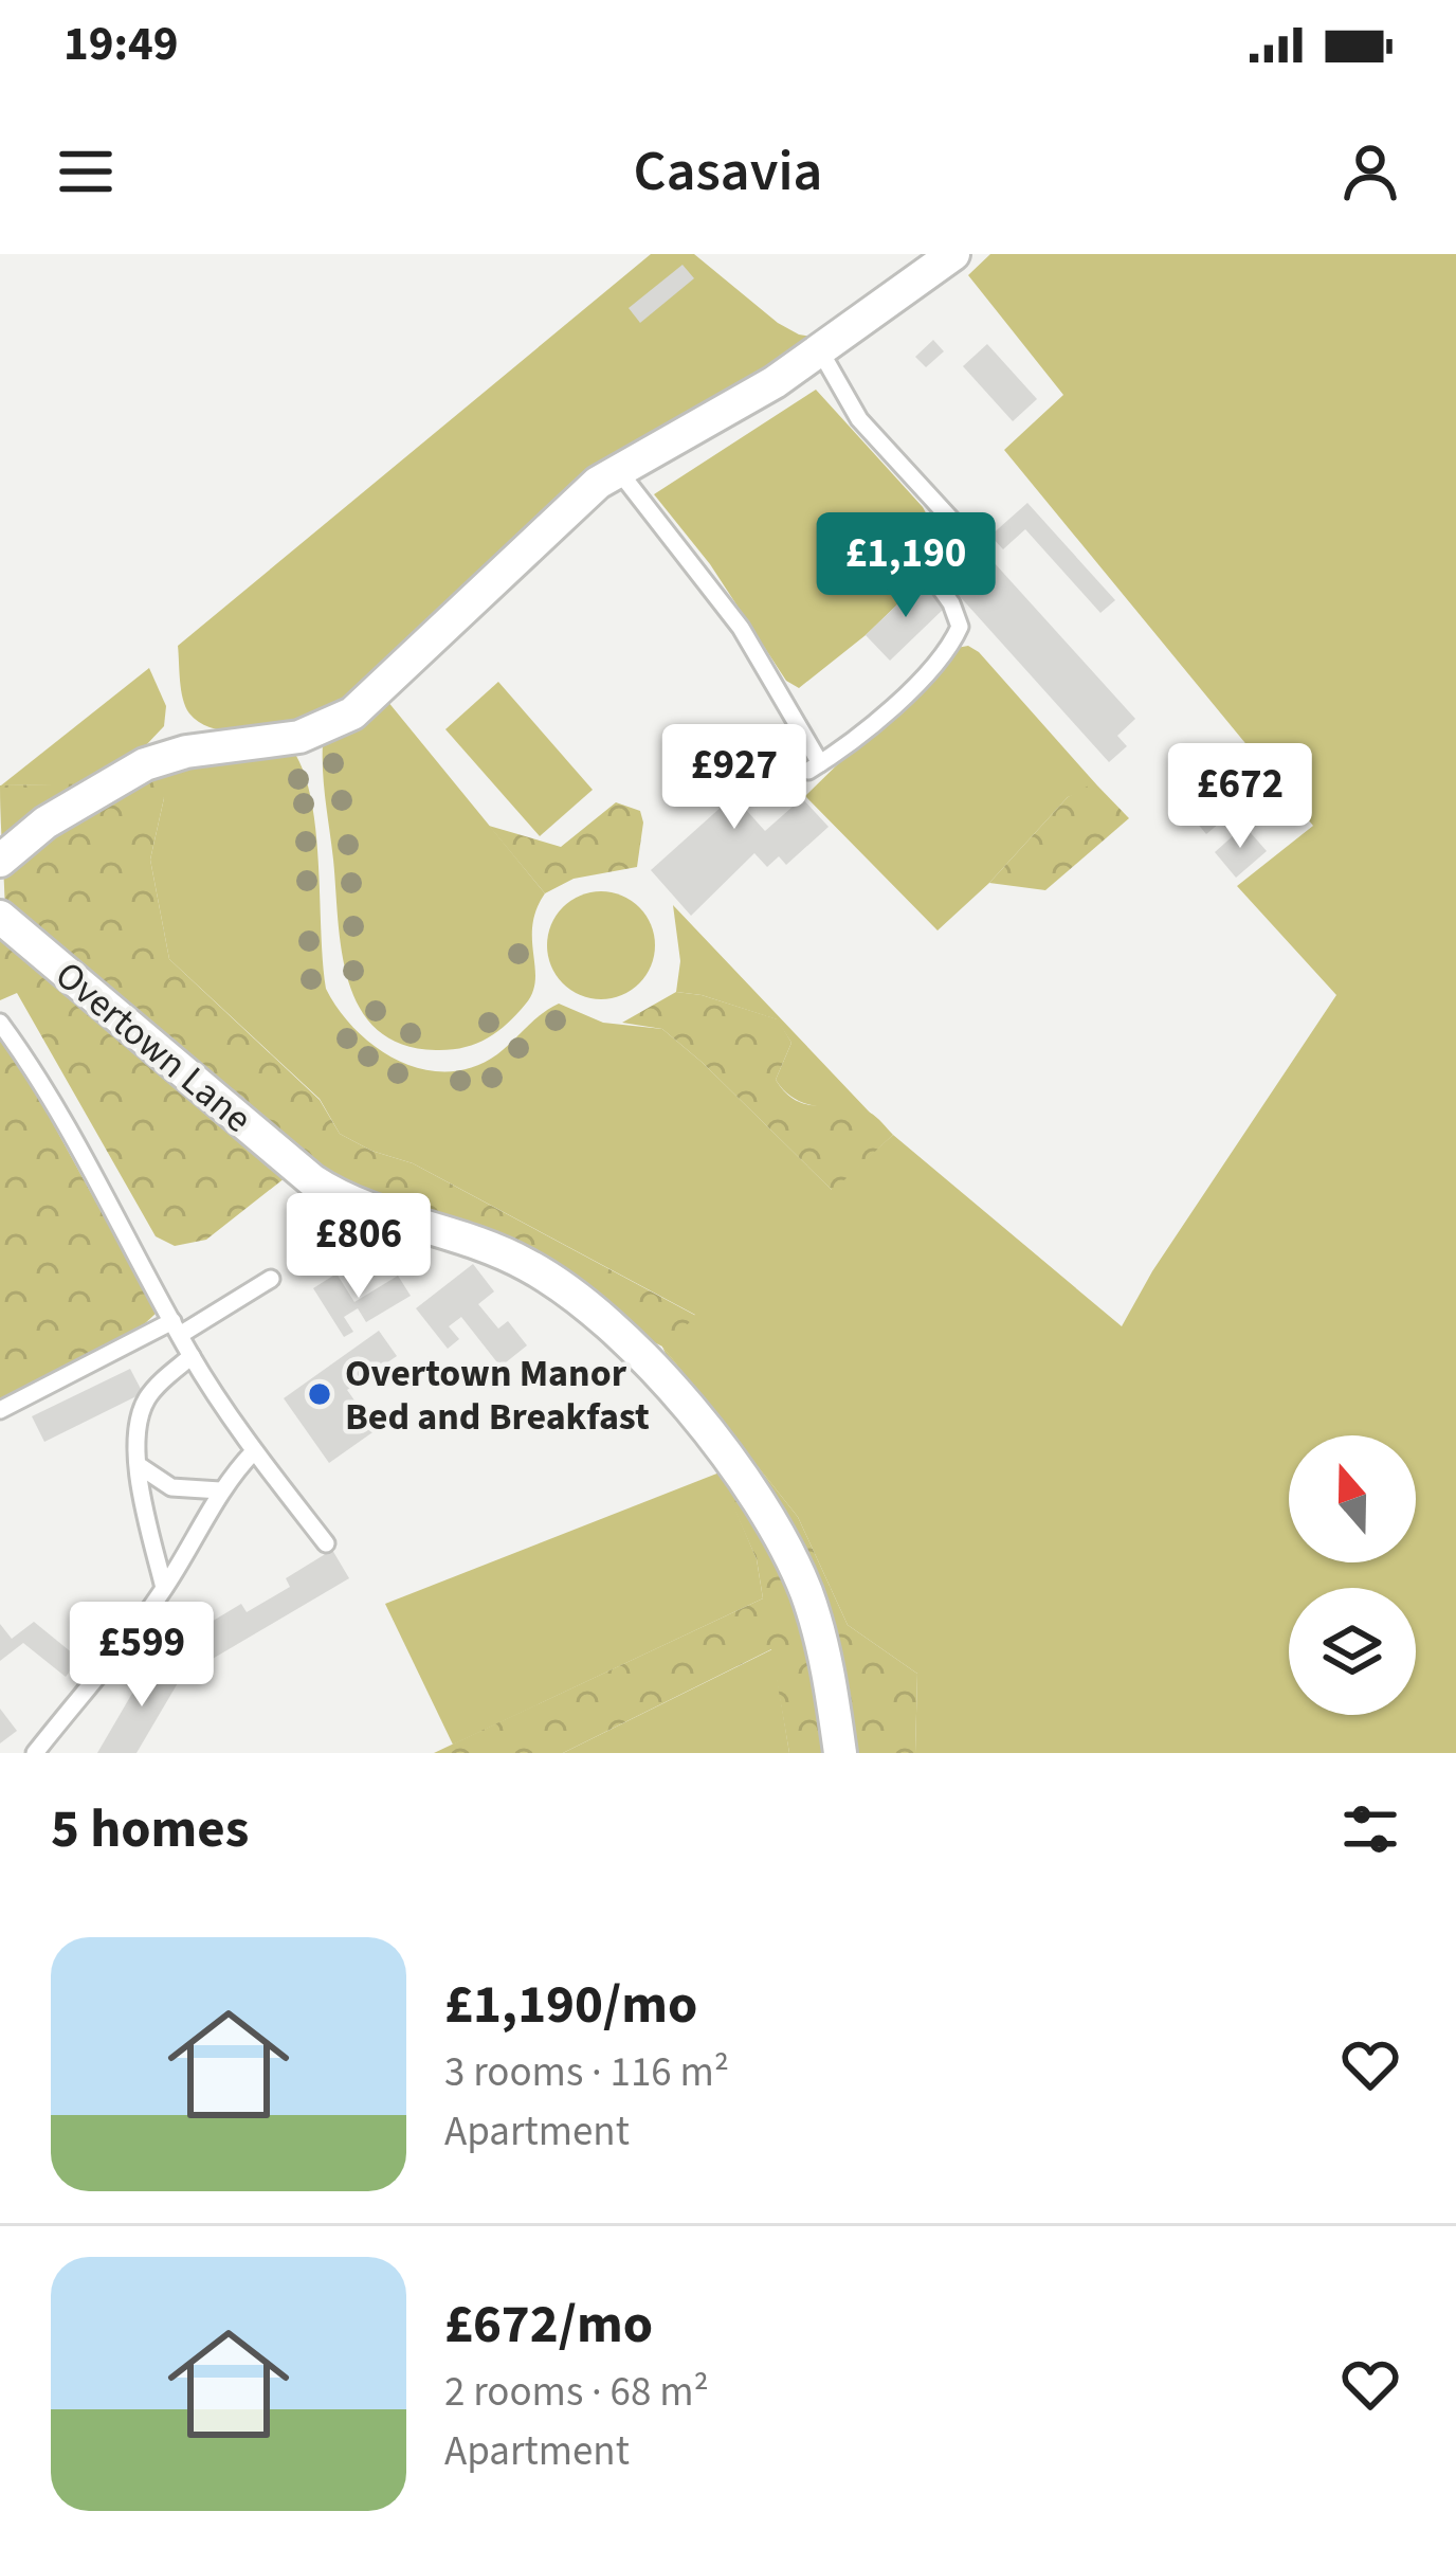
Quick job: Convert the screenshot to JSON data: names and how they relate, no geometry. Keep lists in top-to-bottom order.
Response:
{
  "streets": {
    "street": ["Overtown Lane"]
  },
  "places": ["Overtown Manor Bed and Breakfast"],
  "north": "top",
  "page": {
    "status": "19:49",
    "header": "Casavia",
    "price": [
      "£1,190",
      "£927",
      "£672",
      "£806",
      "£599"
    ],
    "heading": "5 homes",
    "list": [
      {
        "name": "£1,190/mo",
        "note": "3 rooms · 116 m² · Apartment"
      },
      {
        "name": "£672/mo",
        "note": "2 rooms · 68 m² · Apartment"
      }
    ]
  }
}
